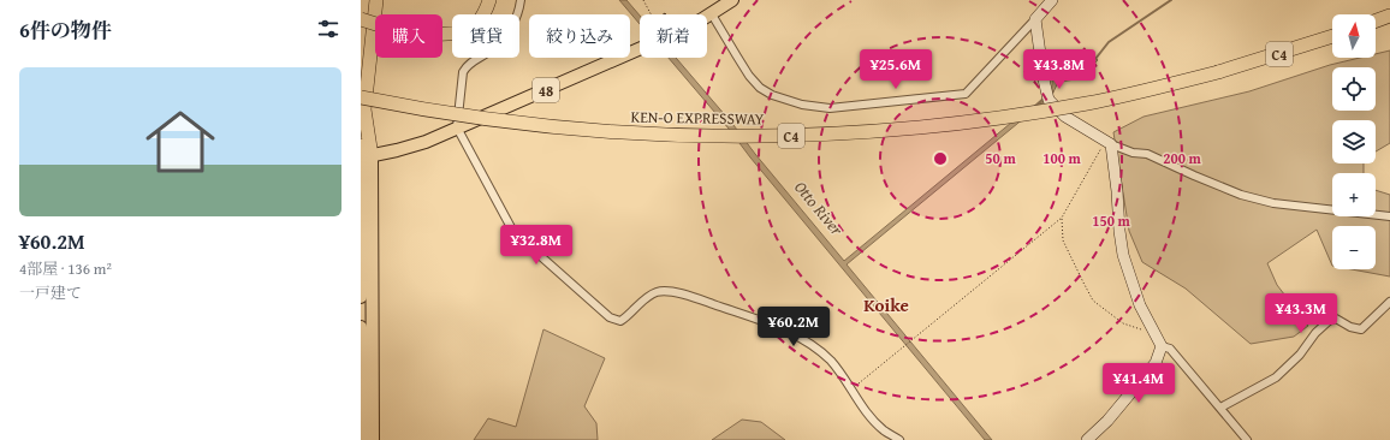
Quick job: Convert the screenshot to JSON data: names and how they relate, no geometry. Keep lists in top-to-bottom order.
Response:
{
  "streets": {
    "highway": ["C4", "KEN-O EXPRESSWAY"],
    "main road": ["48"]
  },
  "districts": ["Koike"],
  "water": ["Otto River"],
  "north": "top",
  "page": {
    "heading": "6件の物件",
    "map_buttons": ["+", "−"],
    "chip": [
      "購入",
      "賃貸",
      "絞り込み",
      "新着"
    ],
    "price": [
      "¥25.6M",
      "¥43.8M",
      "¥32.8M",
      "¥43.3M",
      "¥60.2M",
      "¥41.4M"
    ],
    "list": [
      {
        "name": "¥60.2M",
        "note": "4部屋 · 136 m² · 一戸建て"
      }
    ]
  },
  "rings": [
    "50 m",
    "100 m",
    "200 m",
    "150 m"
  ]
}
